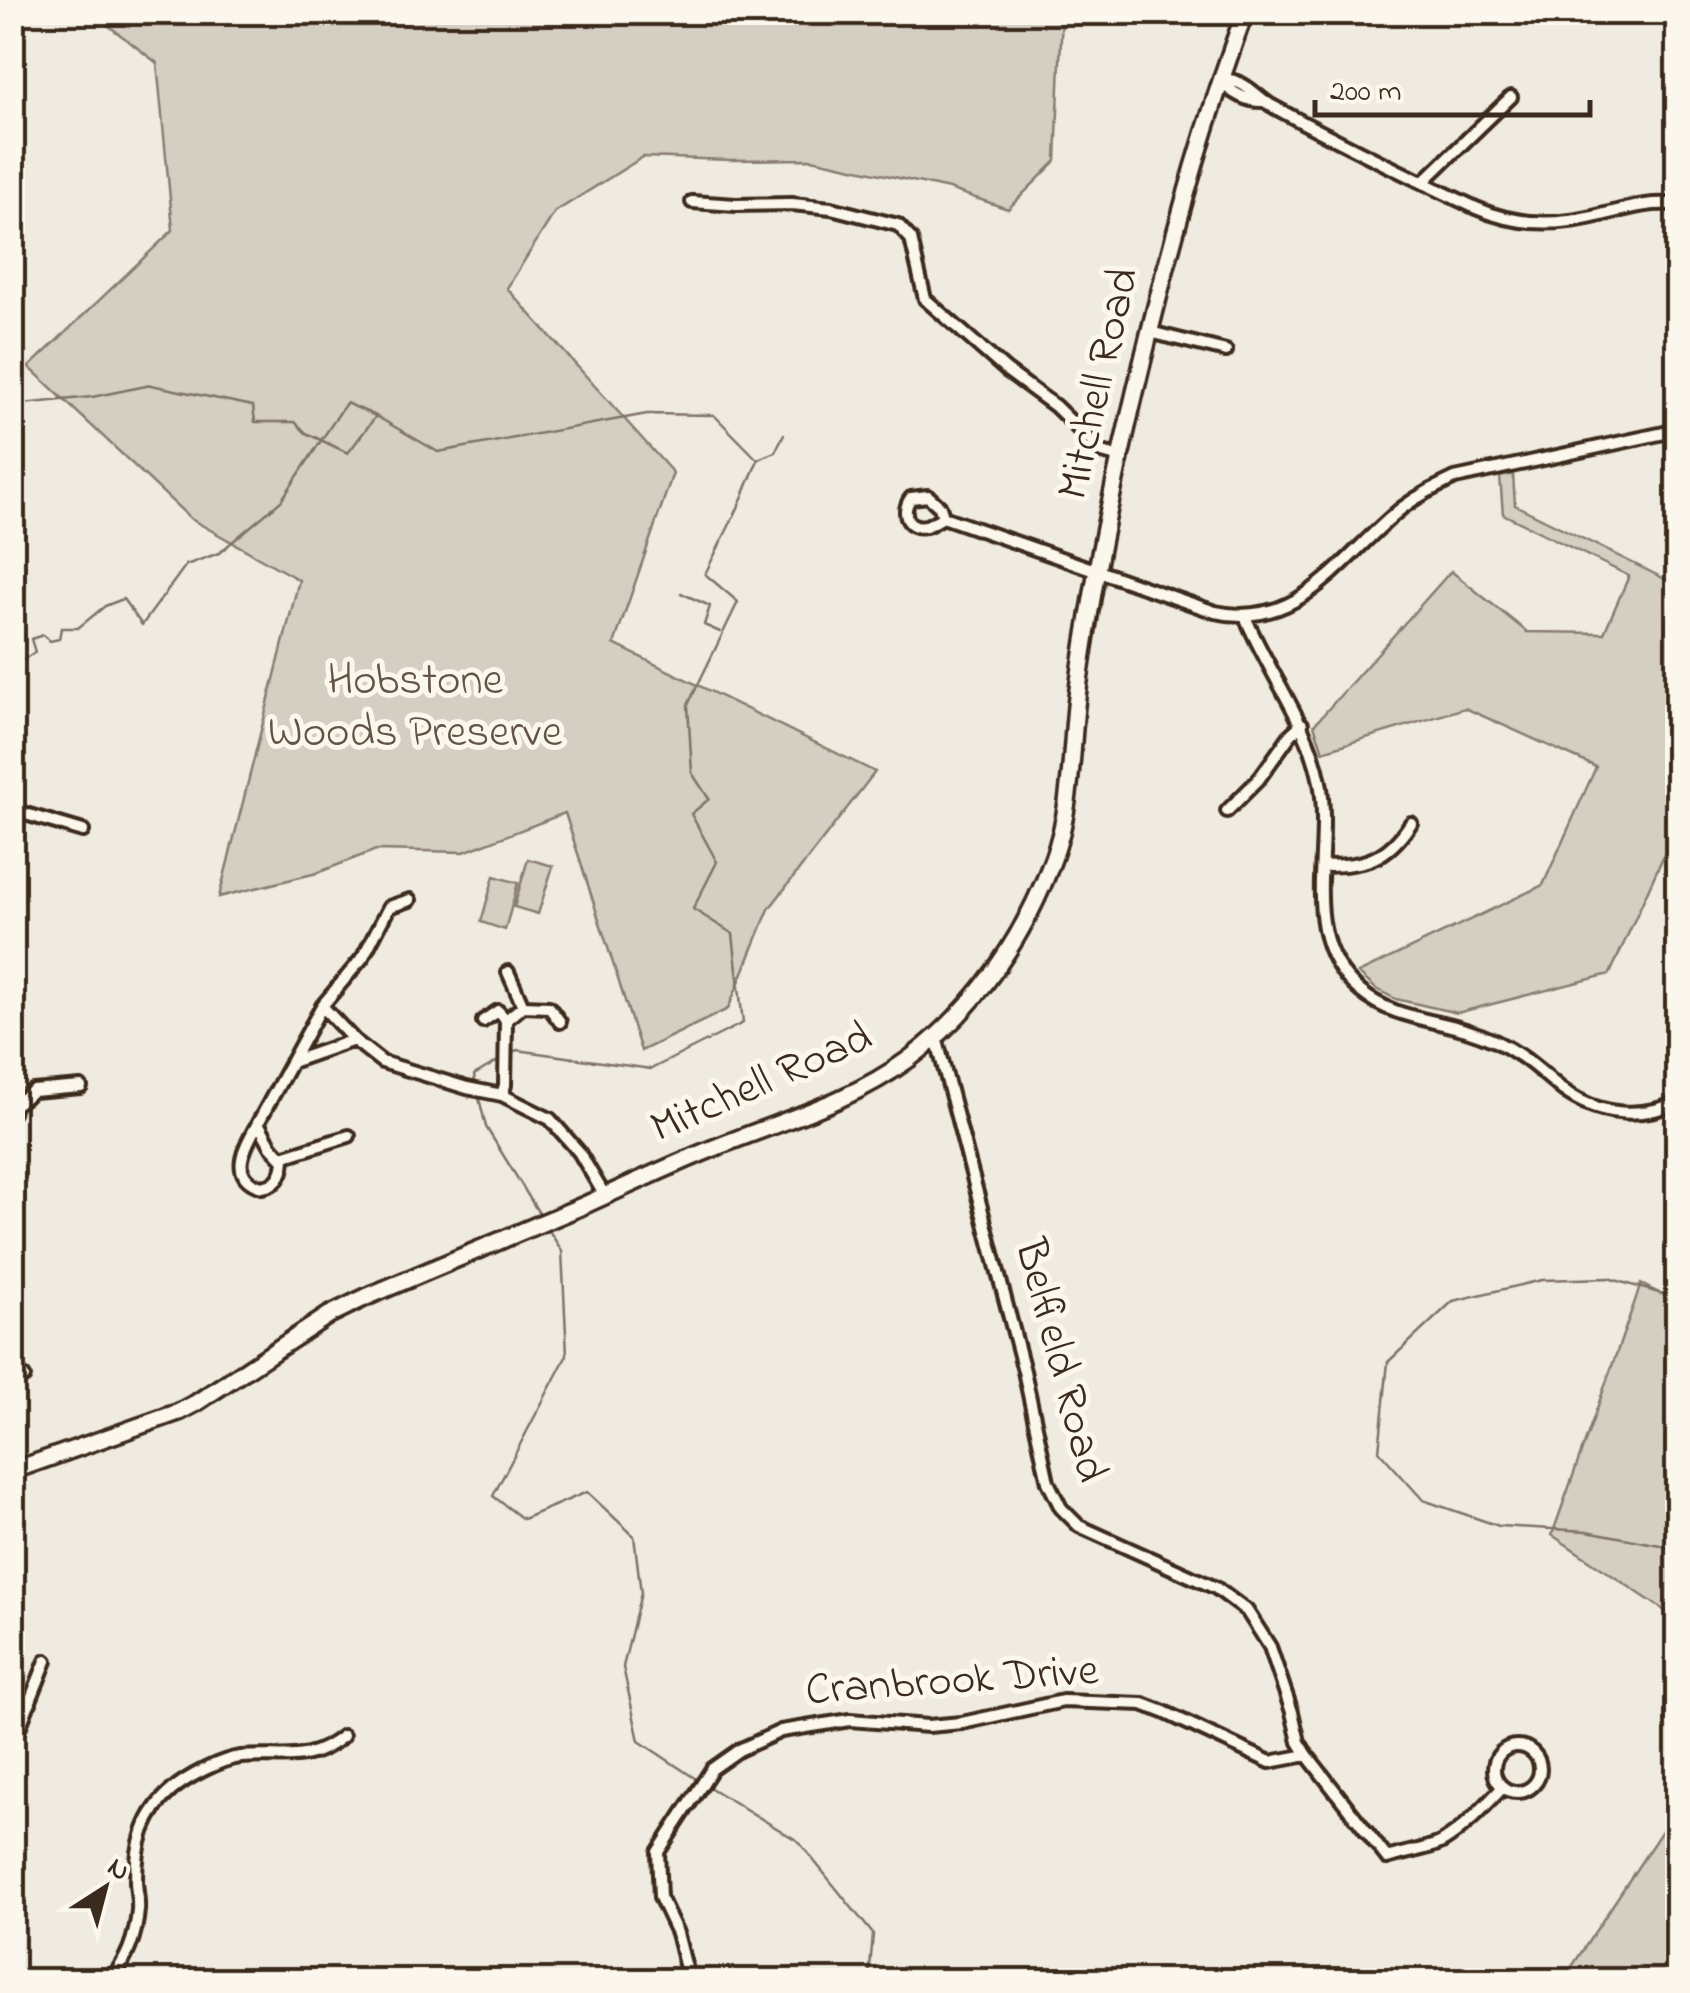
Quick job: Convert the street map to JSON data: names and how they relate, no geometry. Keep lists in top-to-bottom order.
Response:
{
  "streets": {
    "street": ["Mitchell Road", "Belfield Road", "Cranbrook Drive"]
  },
  "crossings": [
    ["Mitchell Road", "Belfield Road"],
    ["Belfield Road", "Cranbrook Drive"]
  ],
  "parks": ["Hobstone Woods Preserve"],
  "scale_bar": "200 m",
  "north": "top right"
}
